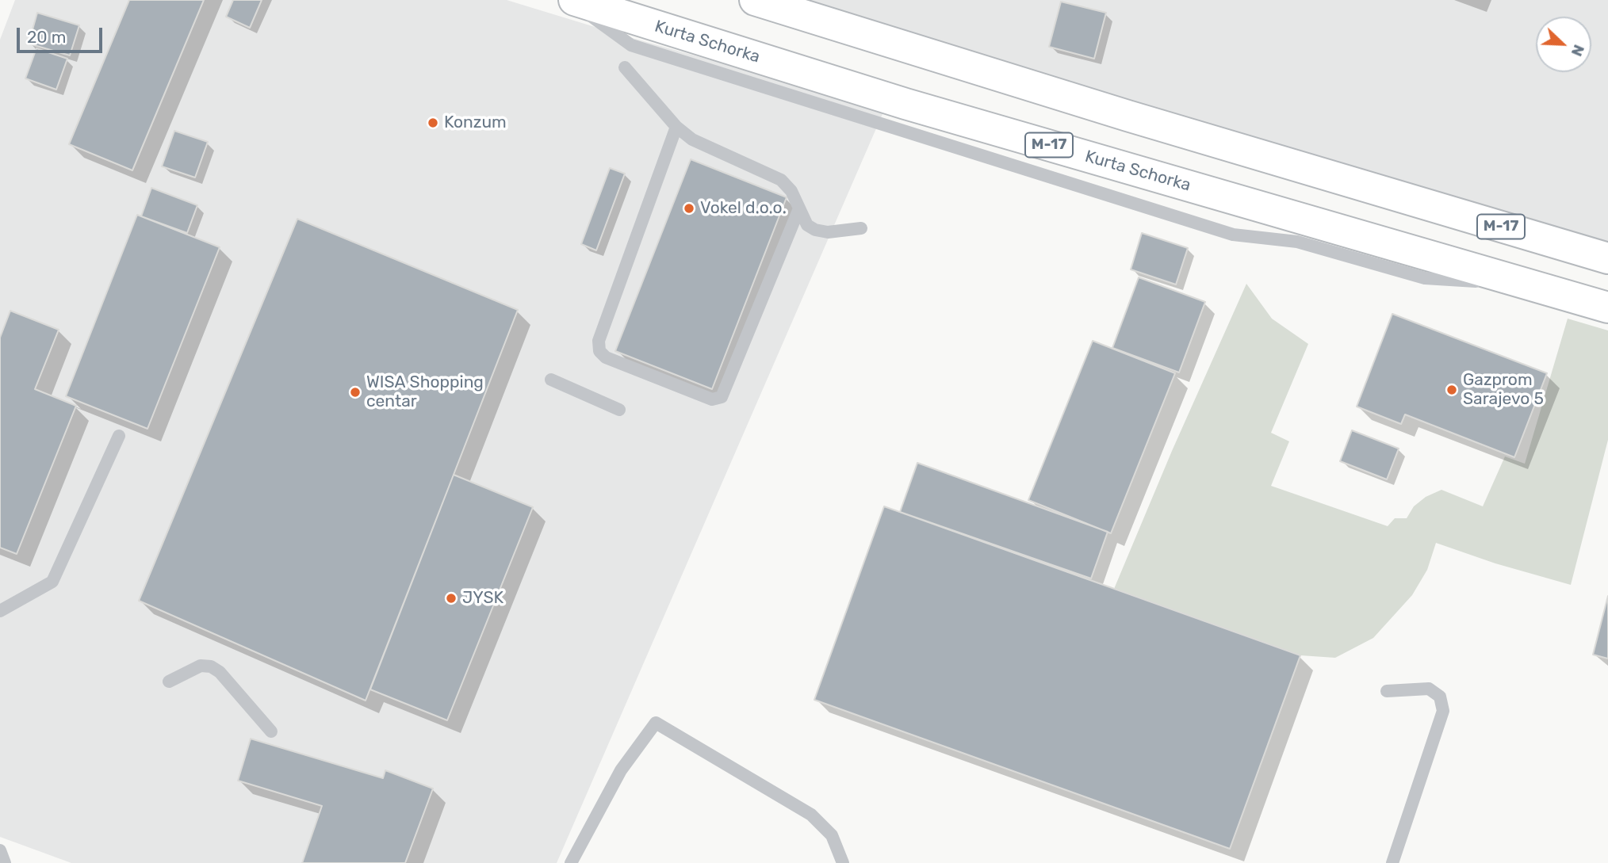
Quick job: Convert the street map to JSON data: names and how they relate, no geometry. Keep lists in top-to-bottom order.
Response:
{
  "streets": {
    "main road": ["Kurta Schorka", "M-17"]
  },
  "places": [
    "Konzum",
    "Vokel d.o.o.",
    "Gazprom Sarajevo 5",
    "WISA Shopping centar",
    "JYSK"
  ],
  "scale_bar": "20 m",
  "north": "bottom right"
}
